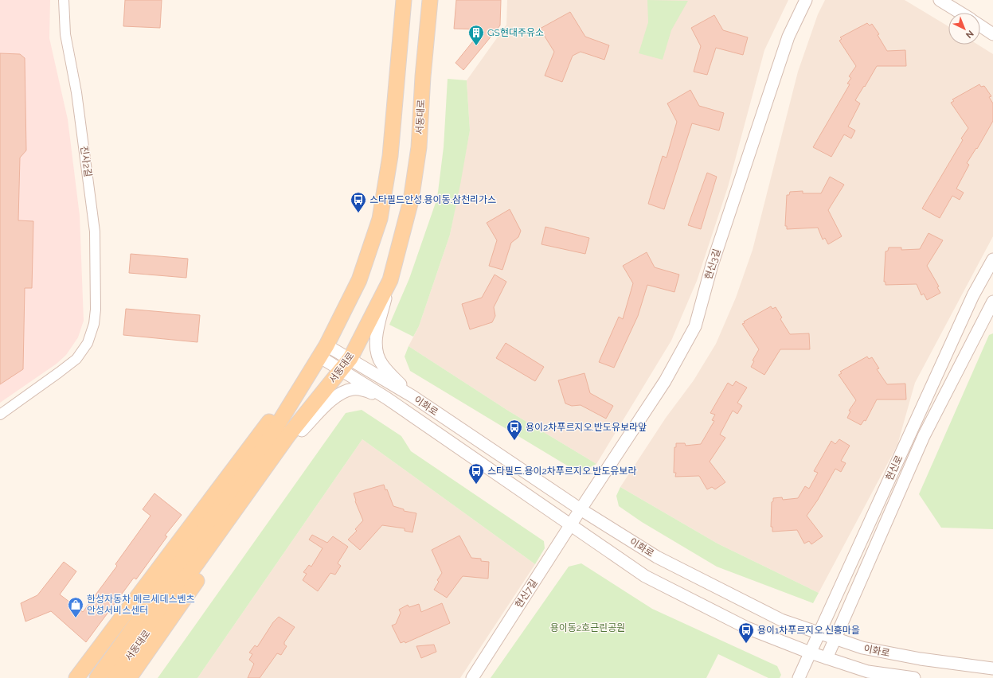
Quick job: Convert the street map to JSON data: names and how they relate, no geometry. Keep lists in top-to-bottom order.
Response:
{
  "streets": {
    "main road": ["서동대로"],
    "street": [
      "진사2길",
      "현신3길",
      "이화로",
      "현신로",
      "현신7길"
    ]
  },
  "crossings": [
    ["서동대로", "이화로"],
    ["현신3길", "이화로"],
    ["현신3길", "현신7길"],
    ["이화로", "현신로"],
    ["이화로", "현신7길"]
  ],
  "parks": ["용이동2호근린공원"],
  "places": {
    "building": ["GS현대주유소"],
    "bus stop": [
      "스타필드안성.용이동.삼천리가스",
      "용이2차푸르지오.반도유보라앞",
      "스타필드.용이2차푸르지오.반도유보라",
      "용이1차푸르지오.신흥마을"
    ],
    "shop": ["한성자동차 메르세데스벤츠 안성서비스센터"]
  },
  "north": "bottom right"
}
